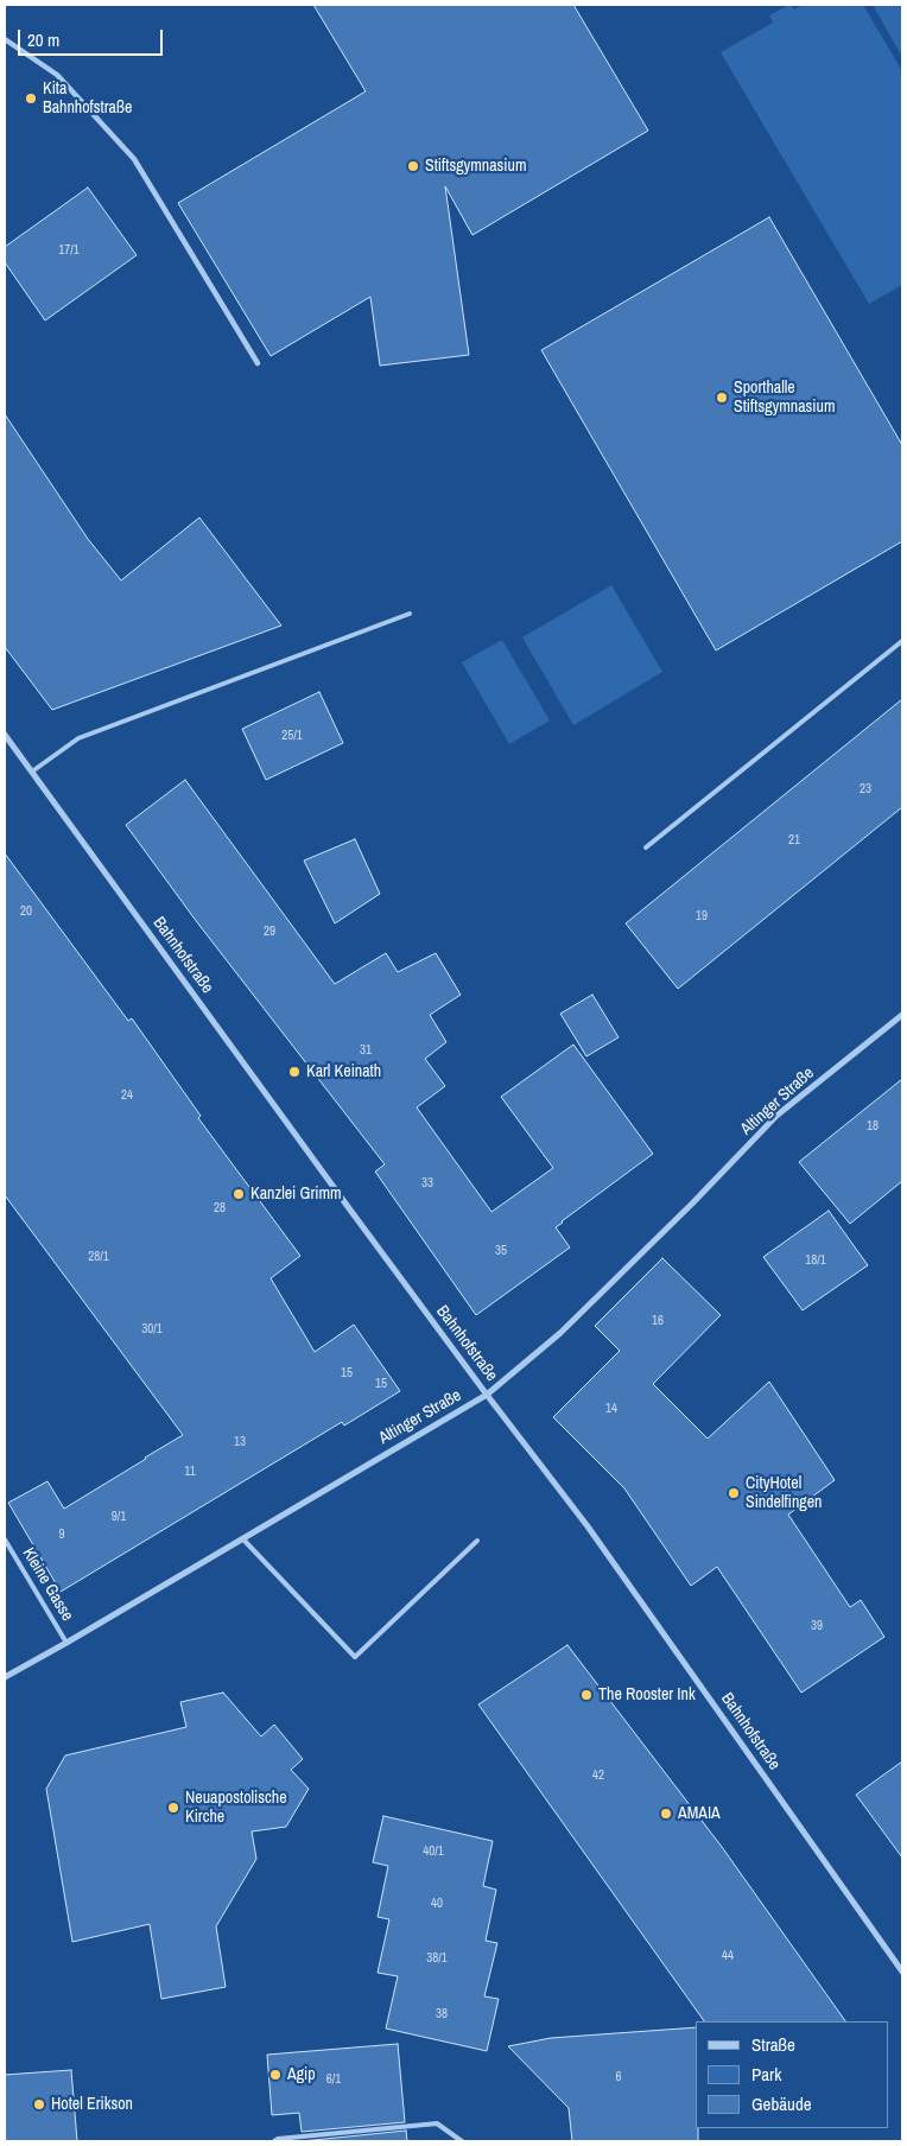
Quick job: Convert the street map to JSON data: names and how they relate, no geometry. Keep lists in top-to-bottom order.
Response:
{
  "streets": {
    "street": ["Bahnhofstraße", "Altinger Straße"],
    "lane": ["Kleine Gasse"]
  },
  "crossings": [
    ["Bahnhofstraße", "Altinger Straße"],
    ["Altinger Straße", "Kleine Gasse"]
  ],
  "places": [
    "Kita Bahnhofstraße",
    "Stiftsgymnasium",
    "Sporthalle Stiftsgymnasium",
    "Karl Keinath",
    "Kanzlei Grimm",
    "CityHotel Sindelfingen",
    "The Rooster Ink",
    "Neuapostolische Kirche",
    "AMAIA",
    "Agip",
    "Hotel Erikson"
  ],
  "house_numbers": [
    "17/1",
    "25/1",
    "23",
    "21",
    "20",
    "19",
    "29",
    "31",
    "24",
    "18",
    "33",
    "28",
    "35",
    "28/1",
    "18/1",
    "16",
    "30/1",
    "15",
    "15",
    "14",
    "13",
    "11",
    "9/1",
    "9",
    "39",
    "42",
    "40/1",
    "40",
    "44",
    "38/1",
    "38",
    "6",
    "6/1"
  ],
  "legend": ["Straße", "Park", "Gebäude"],
  "scale_bar": "20 m"
}
